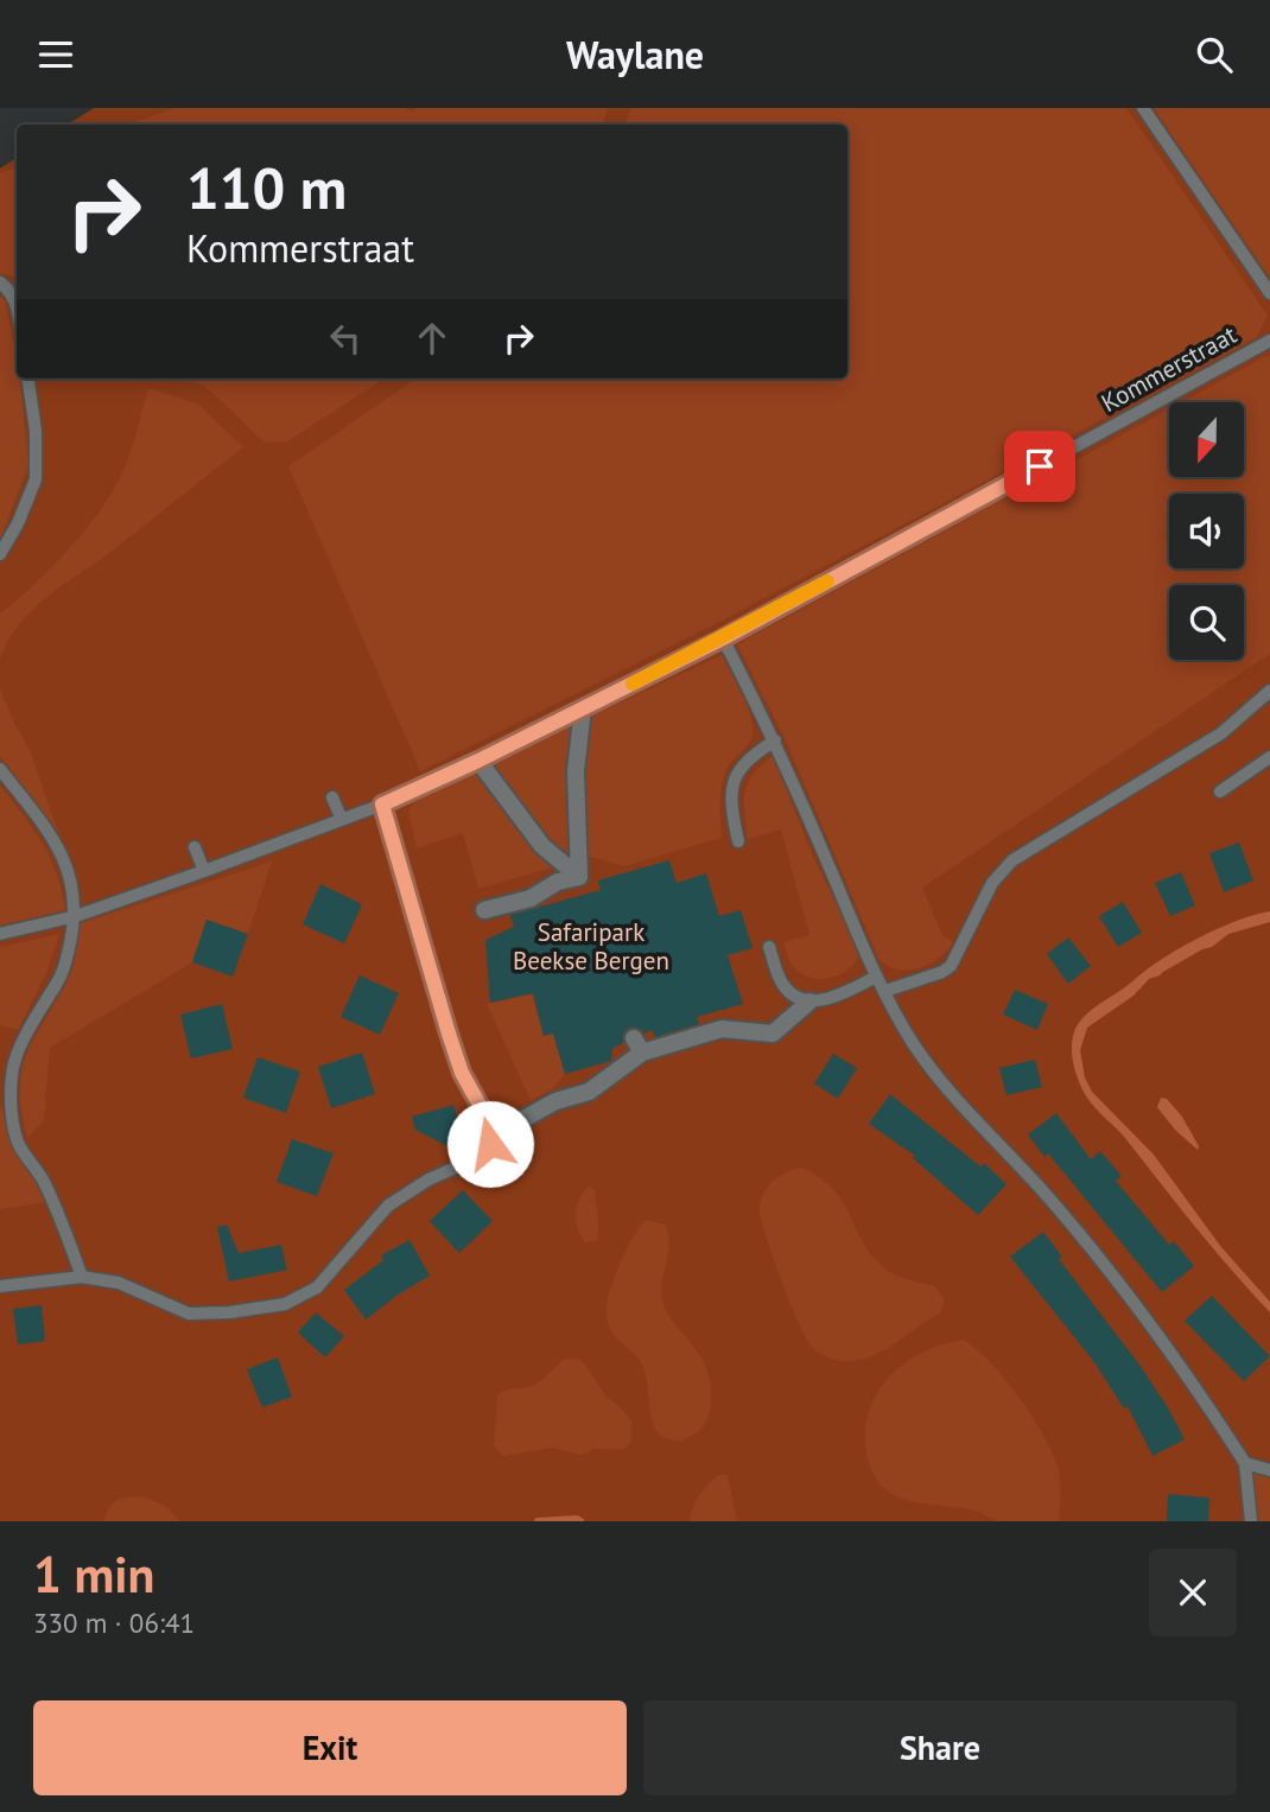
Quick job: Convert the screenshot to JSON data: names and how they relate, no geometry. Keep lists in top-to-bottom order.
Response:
{
  "streets": {
    "lane": ["Kommerstraat"]
  },
  "parks": ["Safaripark Beekse Bergen"],
  "north": "bottom",
  "page": {
    "header": "Waylane",
    "turn": ["110 m", "Kommerstraat"],
    "heading": ["1 min", "330 m · 06:41"],
    "buttons": ["Exit", "Share"]
  }
}
